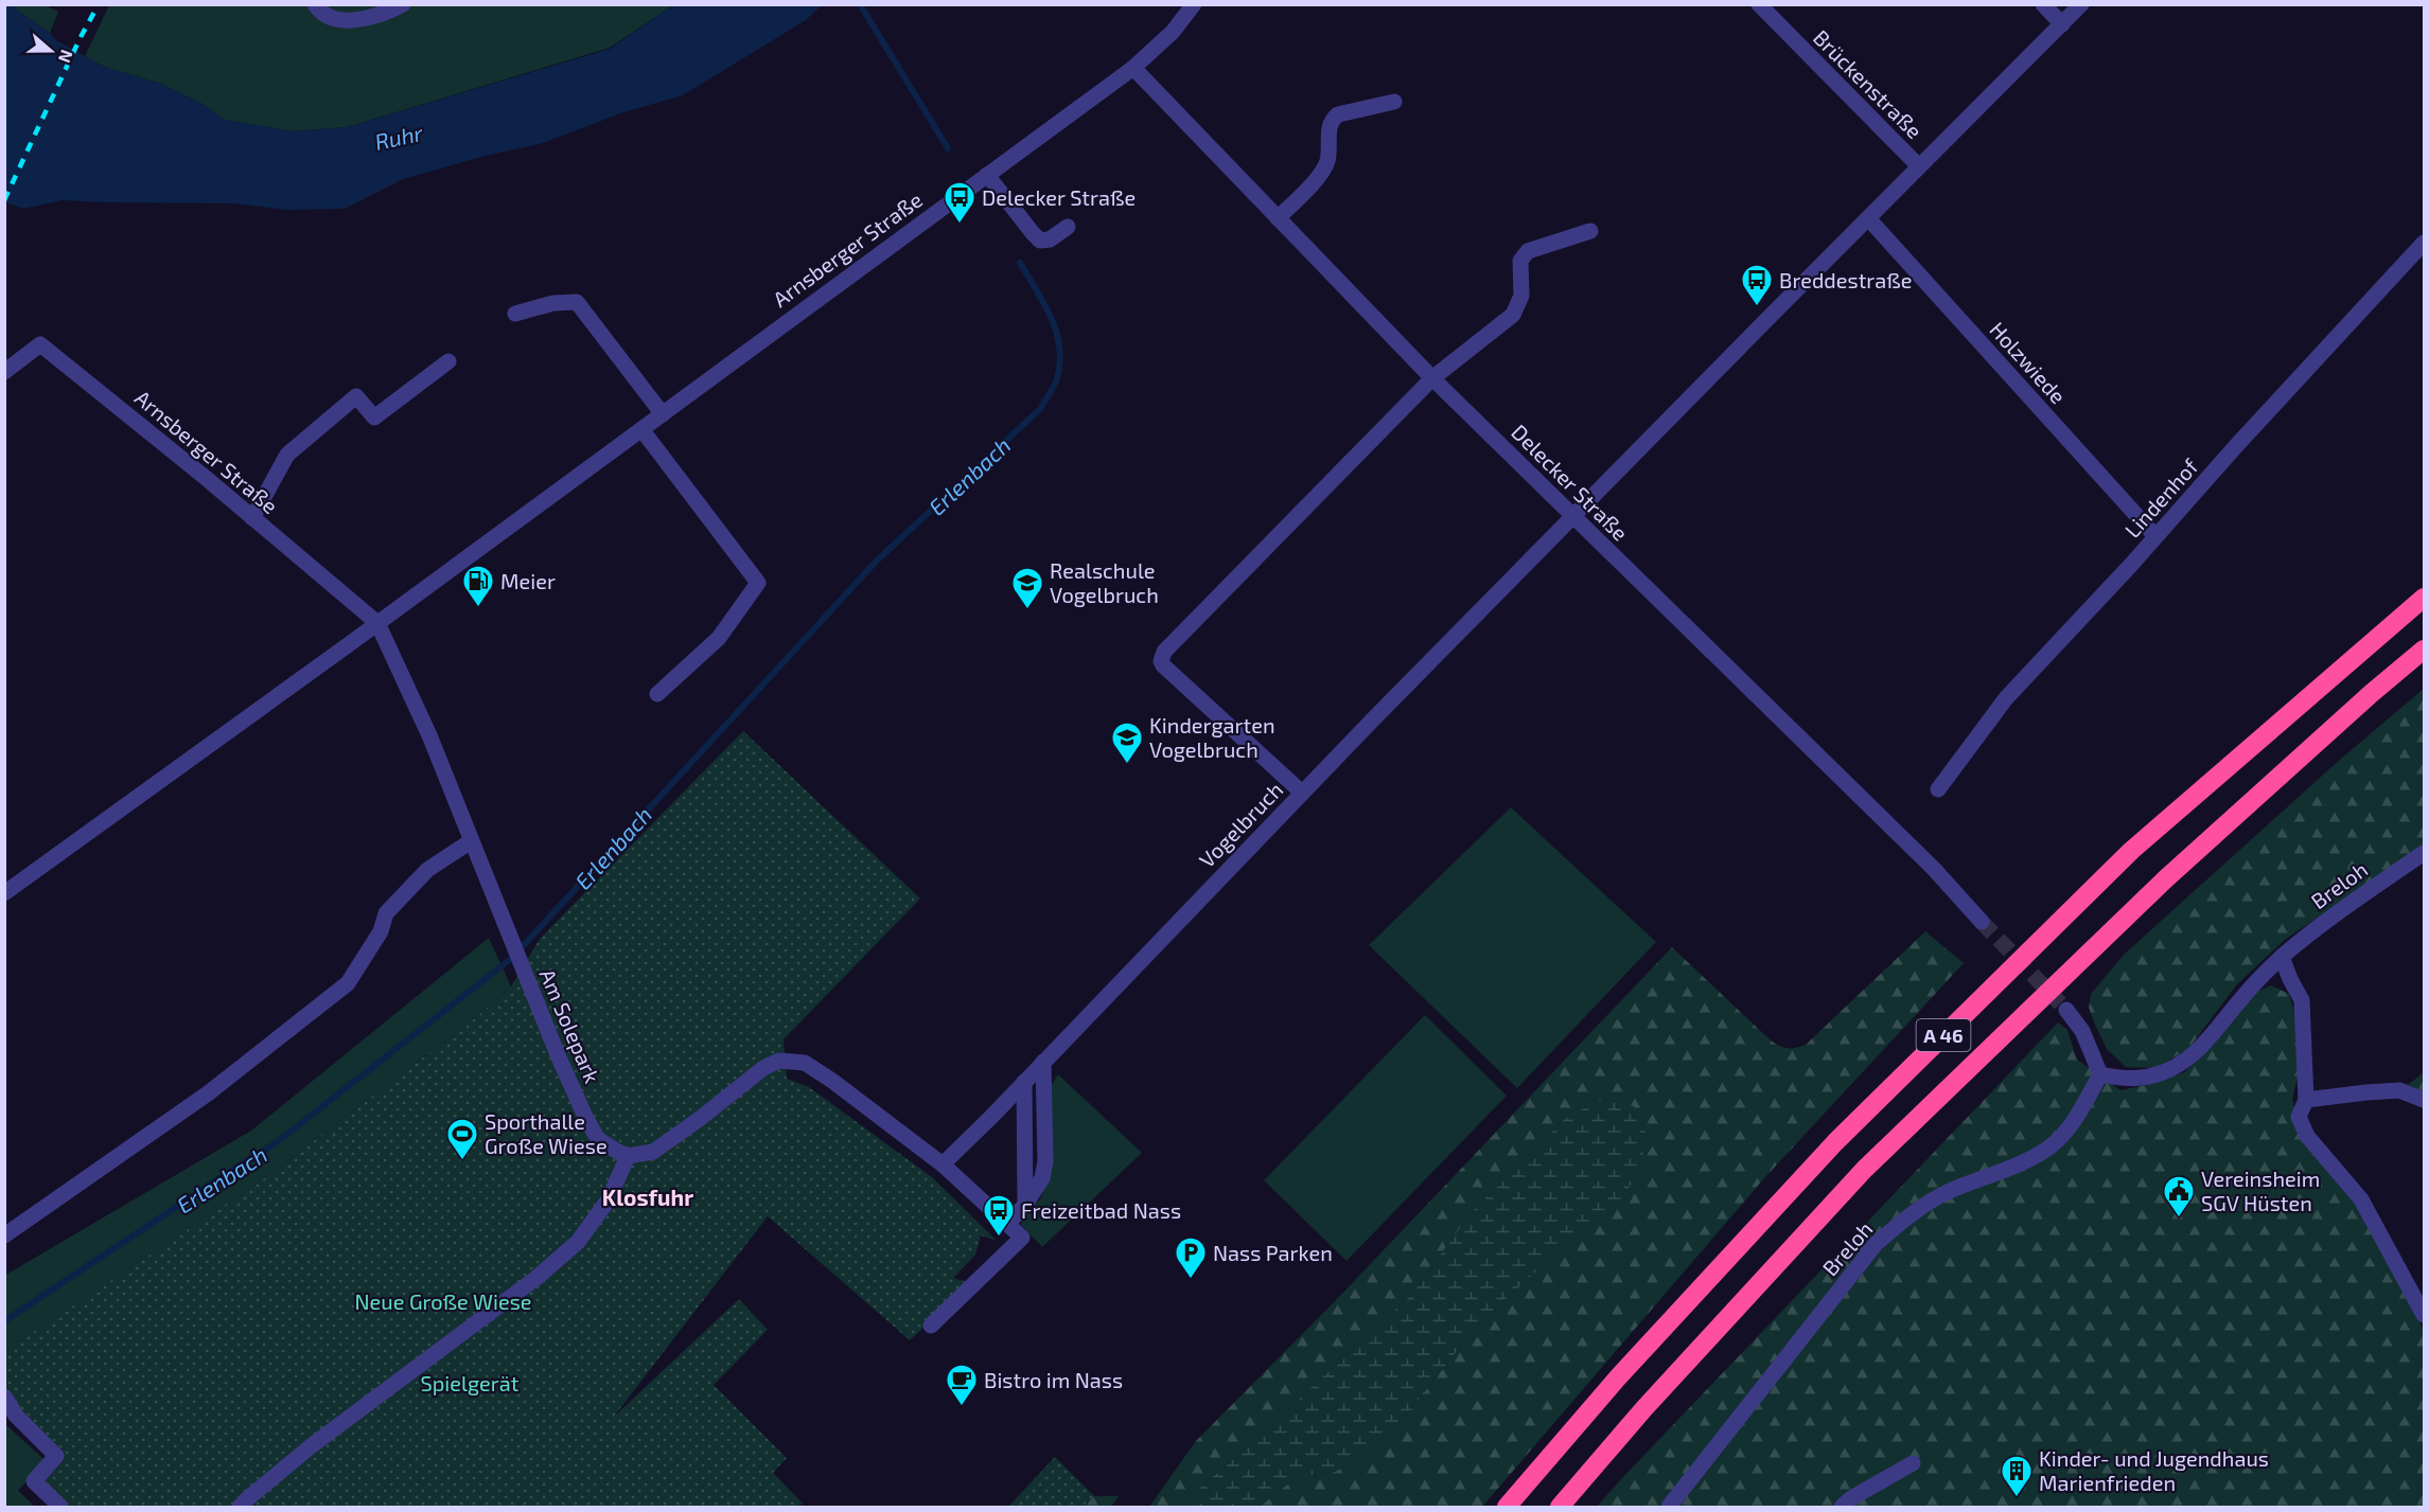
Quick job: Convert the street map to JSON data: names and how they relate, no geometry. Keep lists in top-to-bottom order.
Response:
{
  "streets": {
    "highway": ["A 46"],
    "street": [
      "Brückenstraße",
      "Arnsberger Straße",
      "Holzwiede",
      "Delecker Straße",
      "Lindenhof",
      "Vogelbruch",
      "Breloh",
      "Am Solepark"
    ]
  },
  "crossings": [
    ["Arnsberger Straße", "Delecker Straße"],
    ["Arnsberger Straße", "Am Solepark"],
    ["Holzwiede", "Lindenhof"],
    ["Delecker Straße", "Vogelbruch"]
  ],
  "districts": ["Klosfuhr"],
  "water": ["Ruhr", "Erlenbach"],
  "parks": ["Neue Große Wiese", "Spielgerät"],
  "places": {
    "bus stop": ["Delecker Straße", "Breddestraße", "Freizeitbad Nass"],
    "fuel station": ["Meier"],
    "school or university": ["Realschule Vogelbruch", "Kindergarten Vogelbruch"],
    "sports": ["Sporthalle Große Wiese"],
    "public building": ["Vereinsheim SGV Hüsten"],
    "parking": ["Nass Parken"],
    "cafe": ["Bistro im Nass"],
    "building": ["Kinder- und Jugendhaus Marienfrieden"]
  },
  "north": "right"
}
